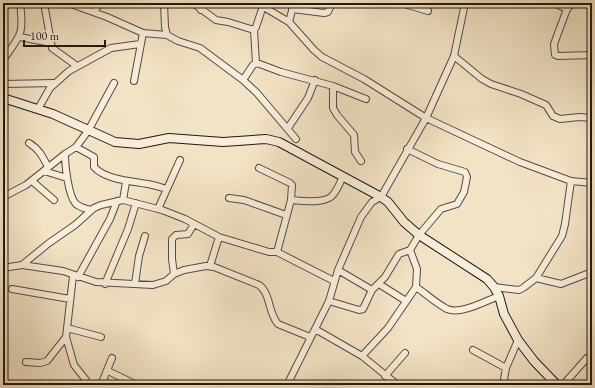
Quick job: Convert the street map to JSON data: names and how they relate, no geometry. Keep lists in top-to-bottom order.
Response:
{
  "scale_bar": "100 m"
}
